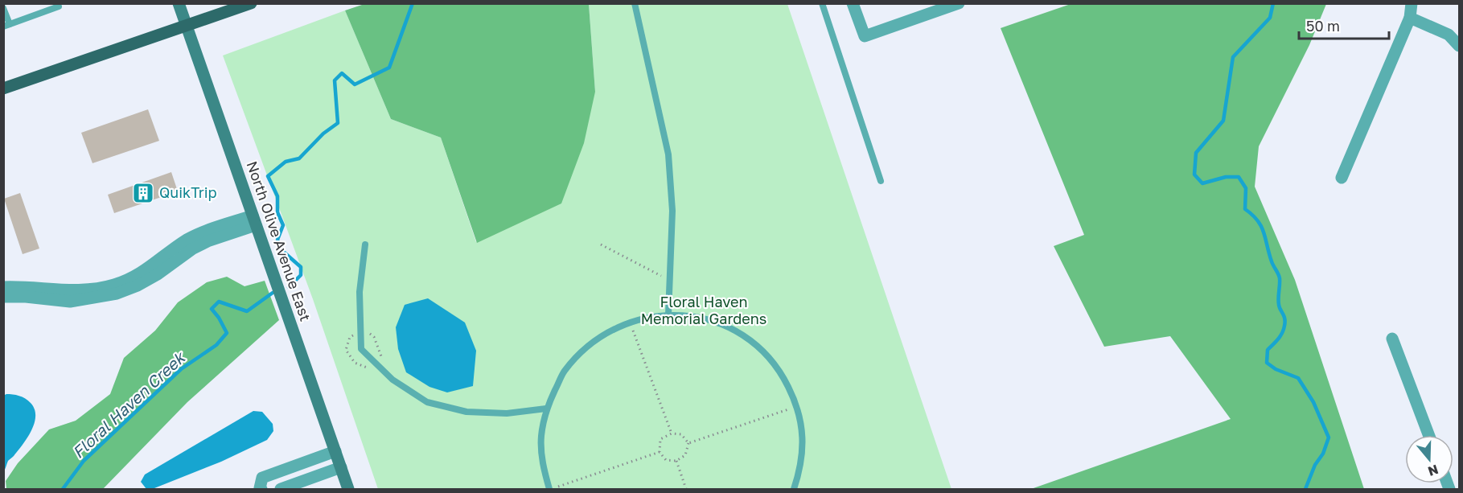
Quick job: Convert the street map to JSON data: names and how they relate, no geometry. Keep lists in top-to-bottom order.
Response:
{
  "streets": {
    "street": ["North Olive Avenue East"]
  },
  "water": ["Floral Haven Creek"],
  "parks": ["Floral Haven Memorial Gardens"],
  "places": {
    "building": ["QuikTrip"]
  },
  "scale_bar": "50 m",
  "north": "bottom"
}
